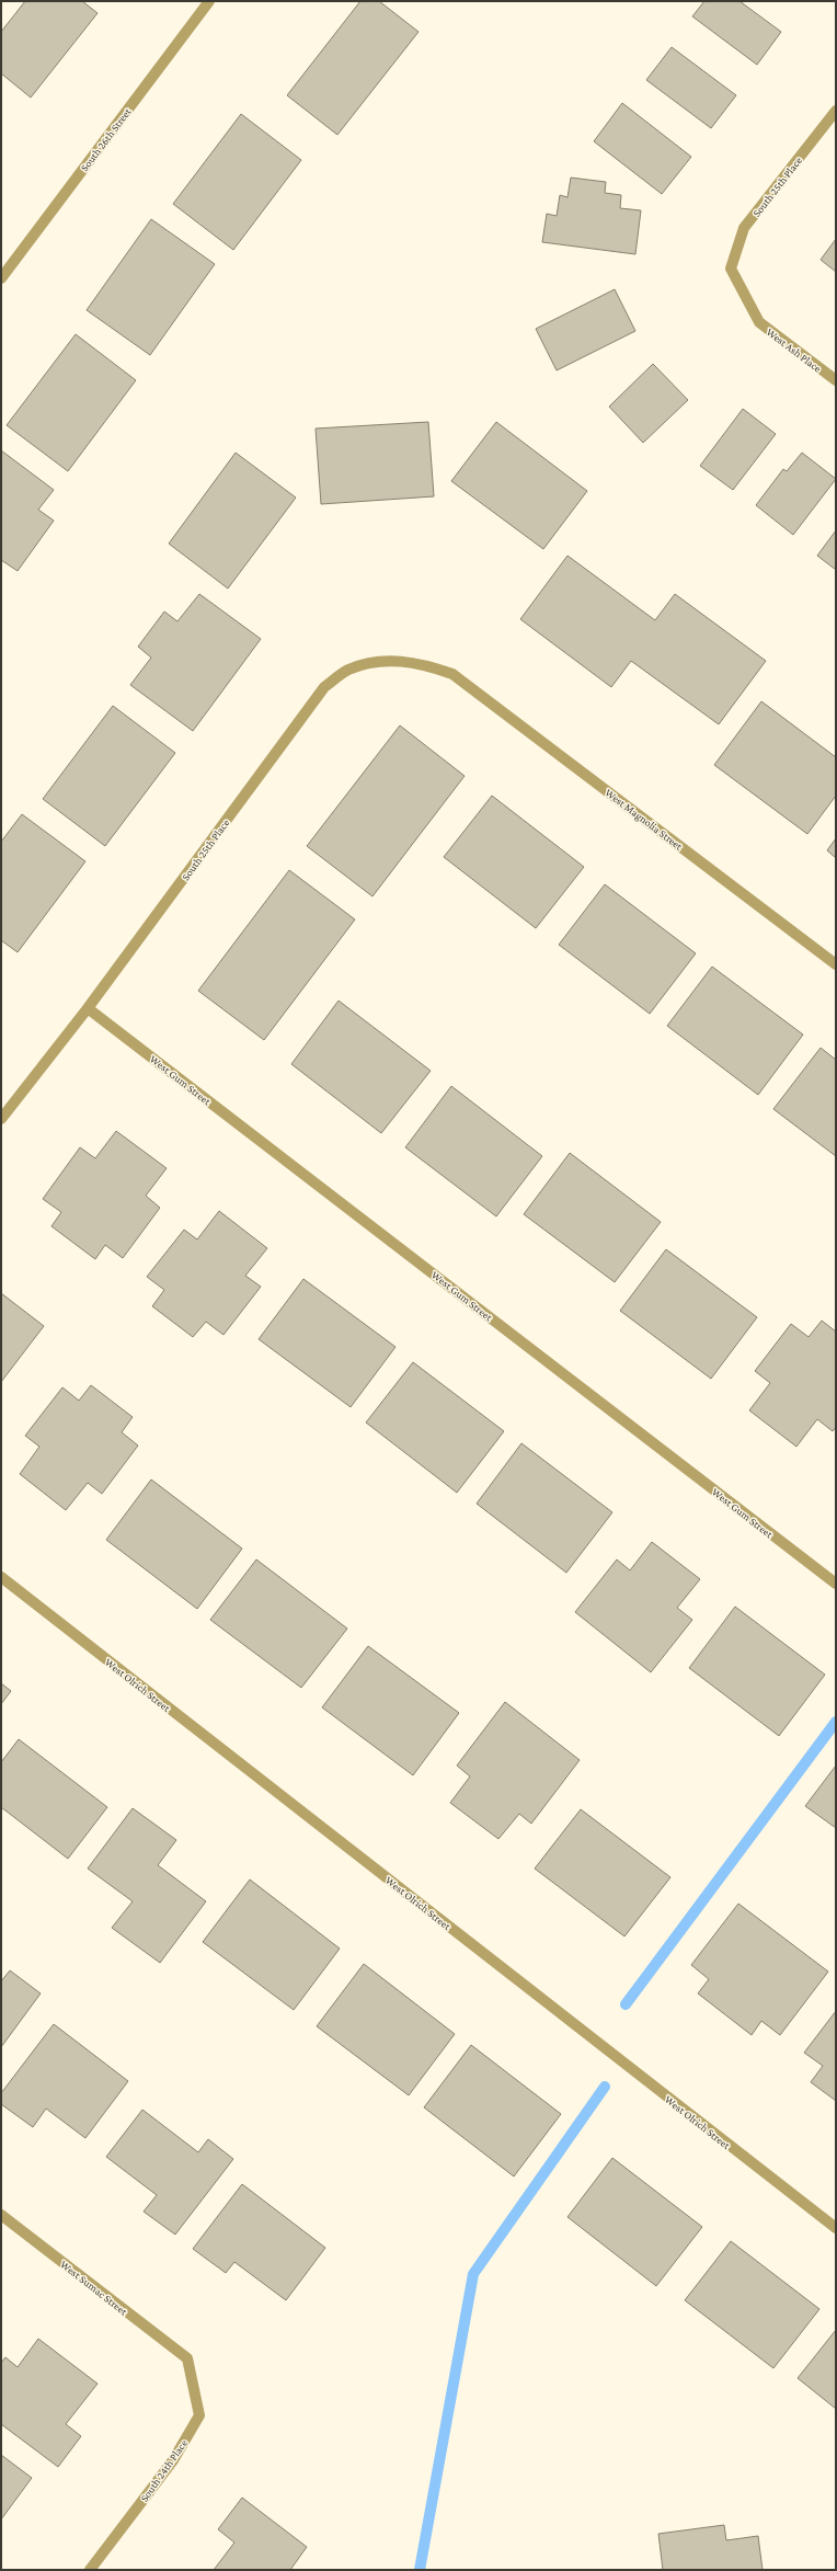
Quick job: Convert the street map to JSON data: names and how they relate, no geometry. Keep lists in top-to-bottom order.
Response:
{
  "streets": {
    "street": [
      "South 26th Street",
      "South 25th Place",
      "West Ash Place",
      "West Magnolia Street",
      "West Gum Street",
      "West Olrich Street",
      "West Sumac Street",
      "South 24th Place"
    ]
  },
  "crossings": [
    ["South 25th Place", "West Ash Place"],
    ["South 25th Place", "West Magnolia Street"],
    ["South 25th Place", "West Gum Street"],
    ["West Sumac Street", "South 24th Place"]
  ]
}
